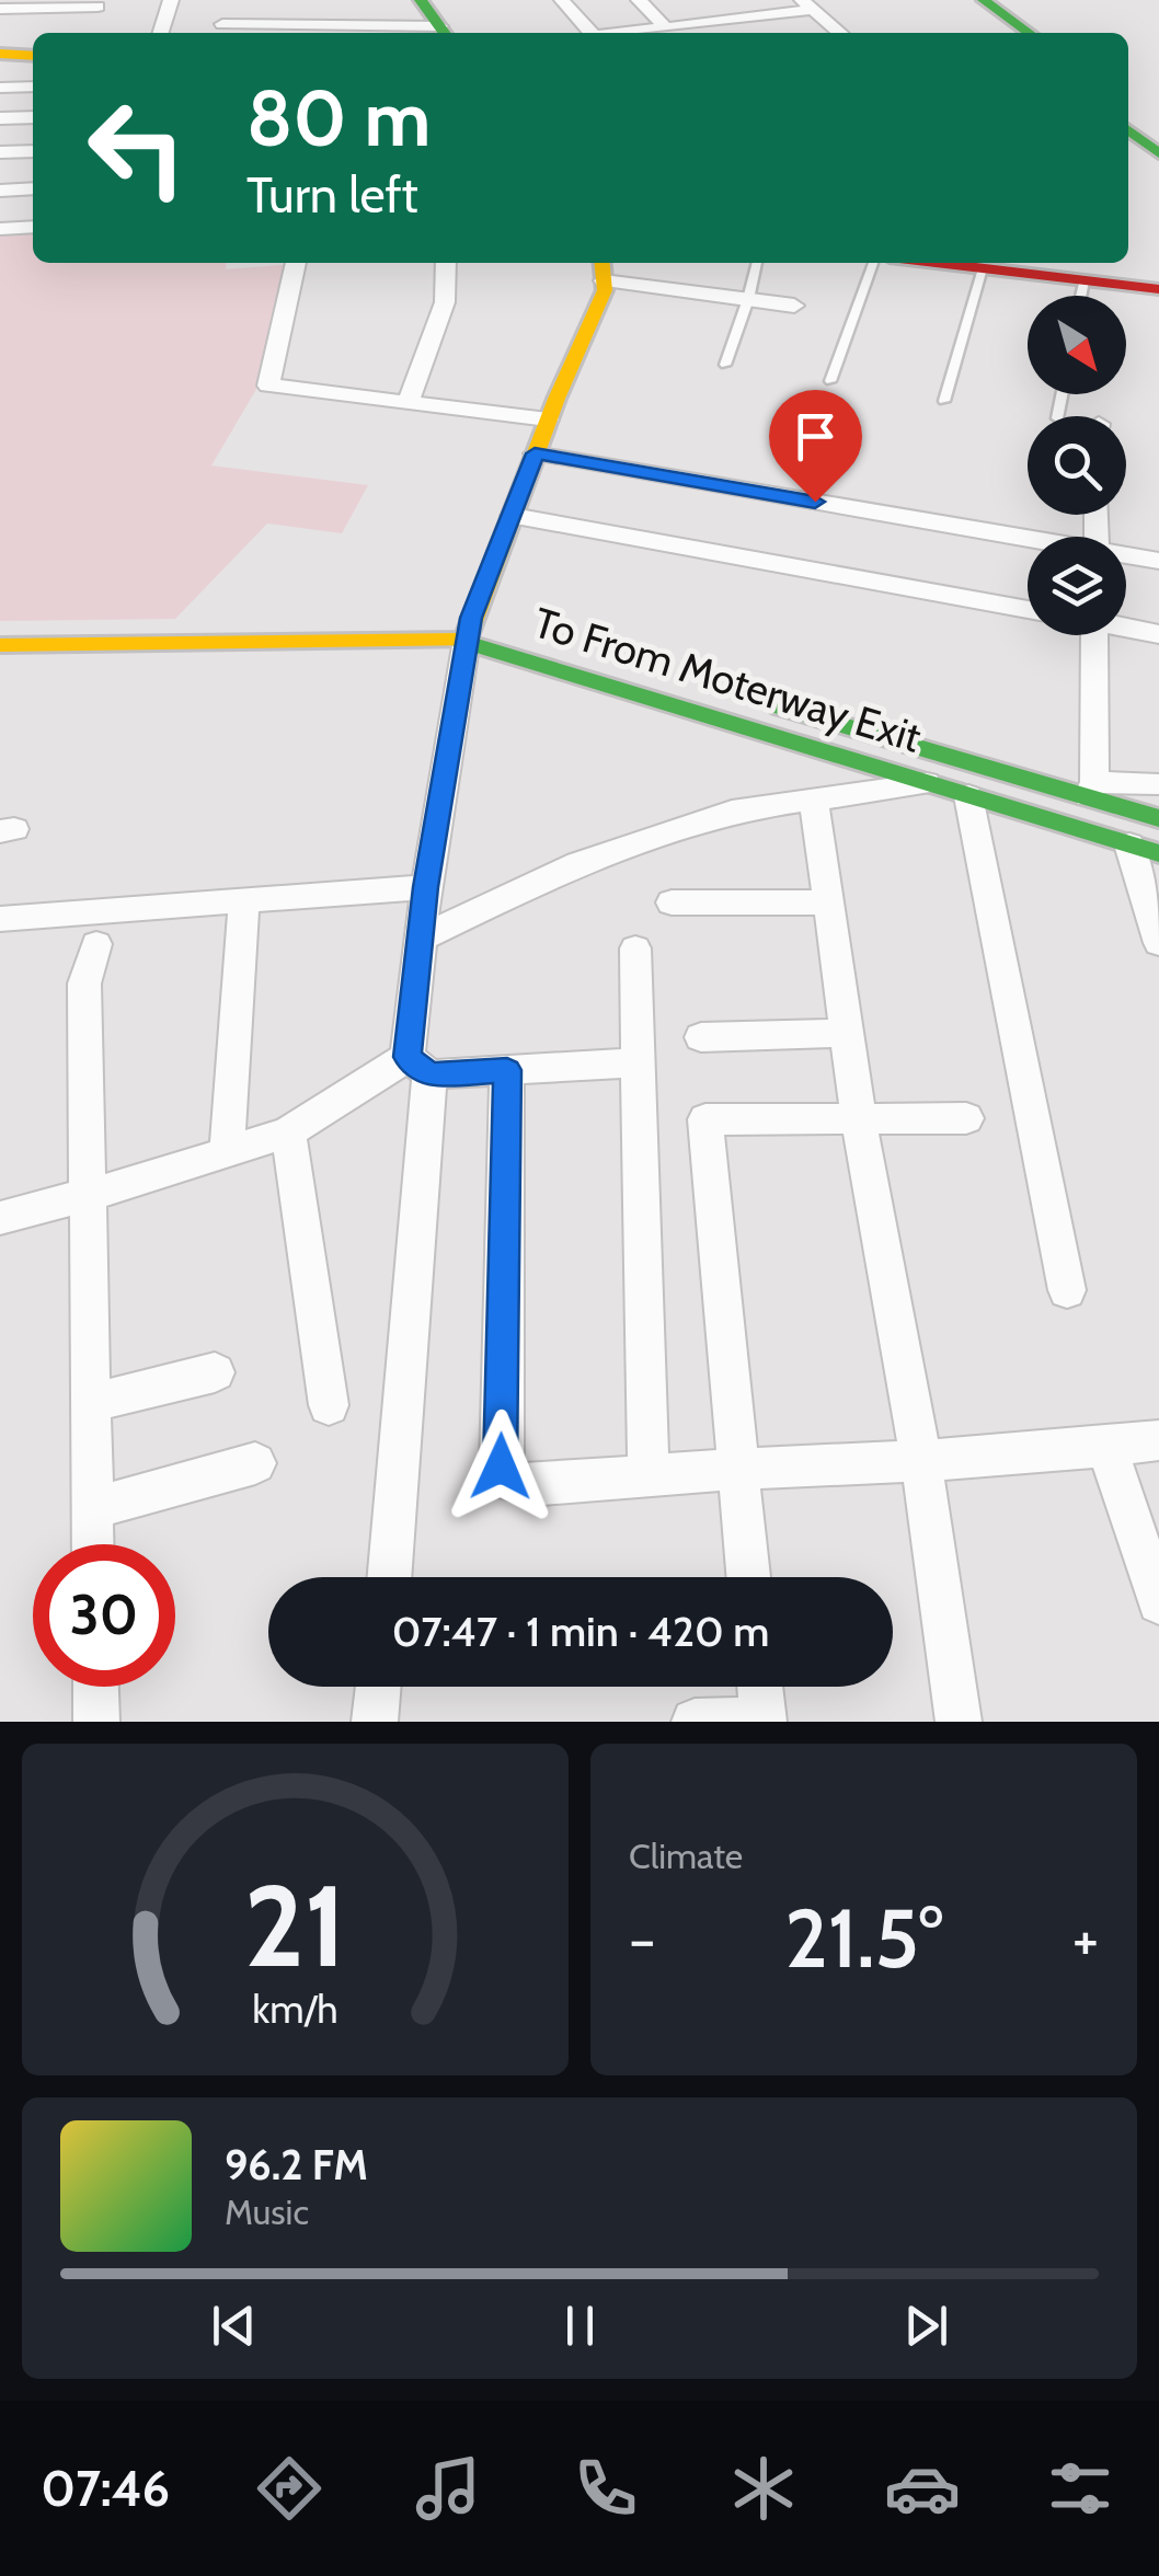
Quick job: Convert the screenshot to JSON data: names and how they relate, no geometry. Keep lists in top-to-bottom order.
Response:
{
  "streets": {
    "main road": ["To From Moterway Exit"]
  },
  "north": "bottom right",
  "page": {
    "turn": ["80 m", "Turn left"],
    "limit": "30",
    "trip": "07:47 · 1 min · 420 m",
    "tile": "Climate",
    "heat": ["−", "21.5°", "+"],
    "song": ["96.2 FM", "Music"],
    "tabs": "07:46",
    "gauge": ["21", "km/h"]
  }
}
